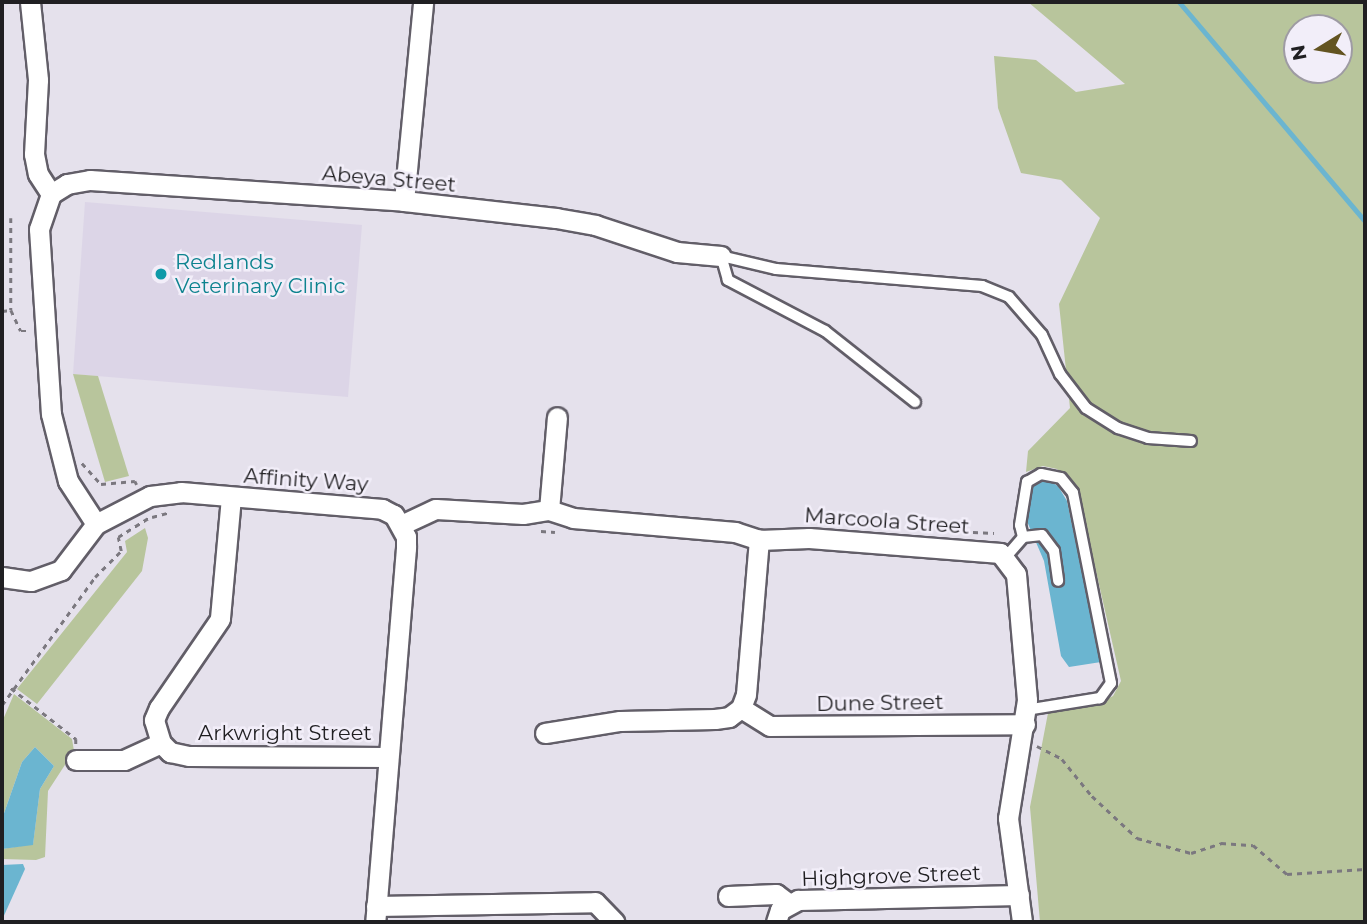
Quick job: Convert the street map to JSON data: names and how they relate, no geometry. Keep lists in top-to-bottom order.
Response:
{
  "streets": {
    "street": [
      "Abeya Street",
      "Affinity Way",
      "Marcoola Street",
      "Dune Street",
      "Arkwright Street",
      "Highgrove Street"
    ]
  },
  "crossings": [
    ["Affinity Way", "Marcoola Street"]
  ],
  "places": ["Redlands Veterinary Clinic"],
  "north": "left"
}
